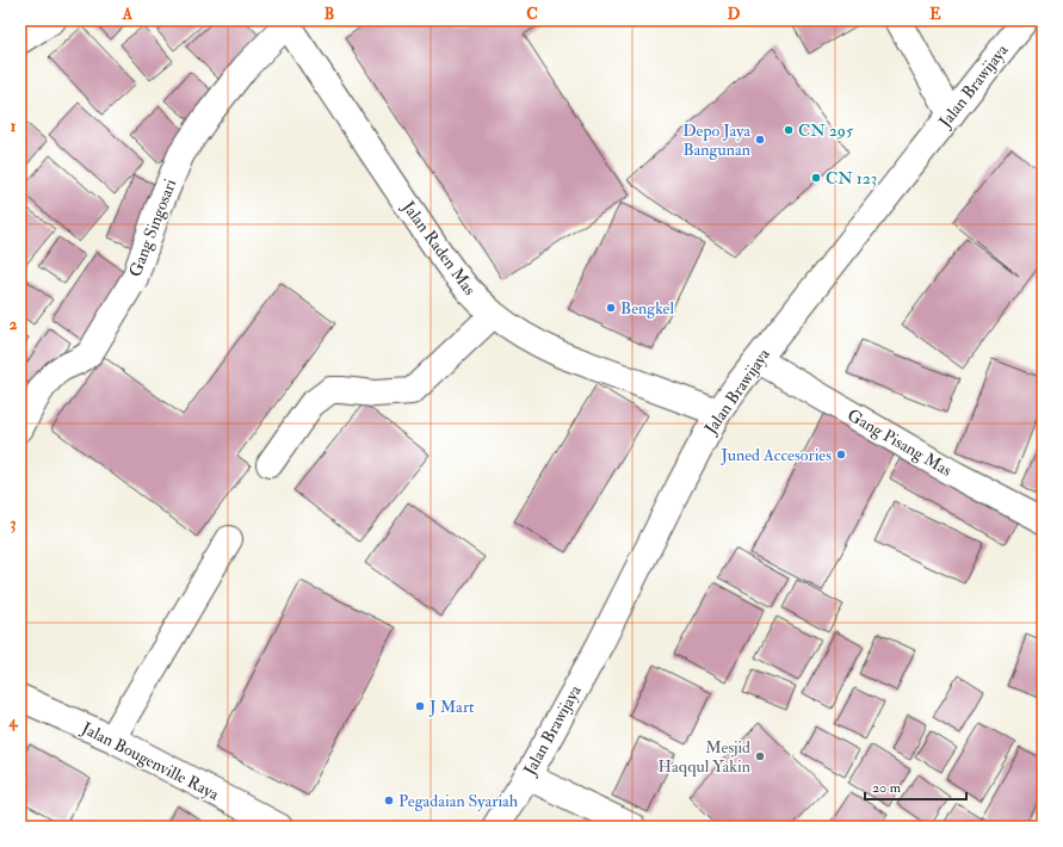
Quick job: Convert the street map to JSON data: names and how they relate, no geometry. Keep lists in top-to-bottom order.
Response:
{
  "streets": {
    "street": [
      "Jalan Brawijaya",
      "Gang Singosari",
      "Jalan Raden Mas",
      "Gang Pisang Mas",
      "Jalan Bougenville Raya"
    ]
  },
  "crossings": [
    ["Jalan Brawijaya", "Jalan Raden Mas"],
    ["Jalan Brawijaya", "Gang Pisang Mas"],
    ["Gang Singosari", "Jalan Raden Mas"]
  ],
  "places": [
    "CN 295",
    "Depo Jaya Bangunan",
    "CN 123",
    "Bengkel",
    "Juned Accesories",
    "J Mart",
    "Mesjid Haqqul Yakin",
    "Pegadaian Syariah"
  ],
  "scale_bar": "20 m",
  "grid": {
    "columns": [
      "A",
      "B",
      "C",
      "D",
      "E"
    ],
    "rows": [
      "1",
      "2",
      "3",
      "4"
    ]
  }
}
